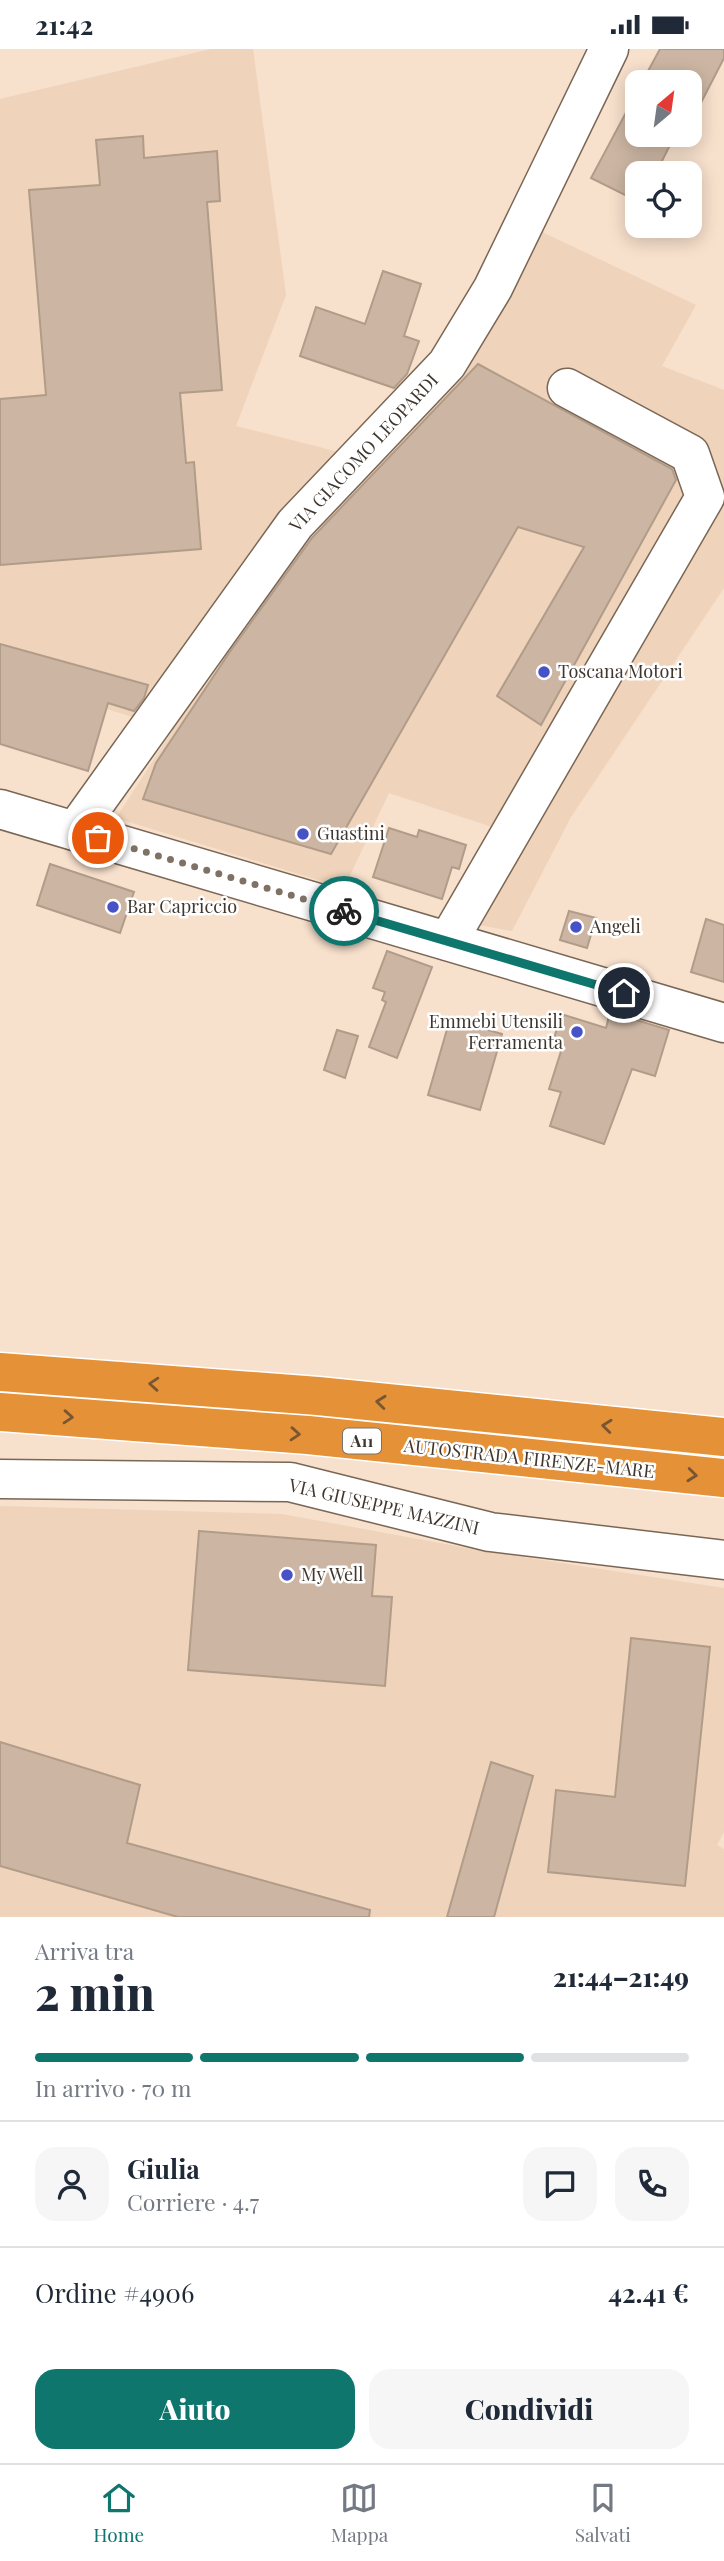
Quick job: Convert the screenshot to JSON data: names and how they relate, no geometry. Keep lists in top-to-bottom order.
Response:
{
  "streets": {
    "highway": ["A11", "AUTOSTRADA FIRENZE-MARE"],
    "street": ["VIA GIACOMO LEOPARDI", "VIA GIUSEPPE MAZZINI"]
  },
  "places": [
    "Toscana Motori",
    "Guastini",
    "Bar Capriccio",
    "Angeli",
    "Emmebi Utensili Ferramenta",
    "My Well"
  ],
  "north": "top right",
  "page": {
    "status": "21:42",
    "heading": ["2 min", "Arriva tra", "21:44–21:49"],
    "panel": [
      "Giulia",
      "Corriere · 4.7",
      "Ordine #4906",
      "42.41 €"
    ],
    "bar": "In arrivo · 70 m",
    "buttons": ["Aiuto", "Condividi"],
    "tabs": ["Home", "Mappa", "Salvati"]
  }
}
